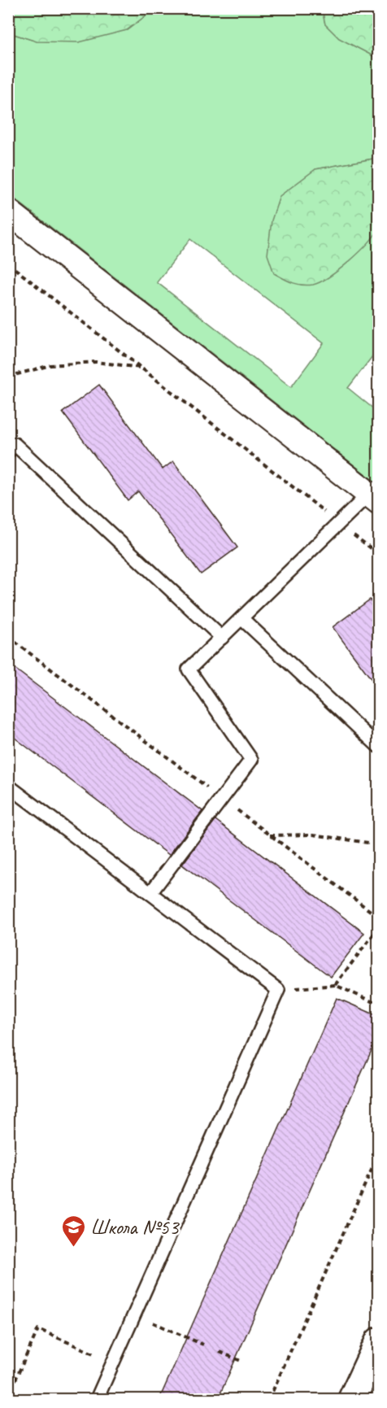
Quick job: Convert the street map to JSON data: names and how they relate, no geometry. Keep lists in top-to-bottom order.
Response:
{
  "places": {
    "school or university": ["Школа №53"]
  }
}
